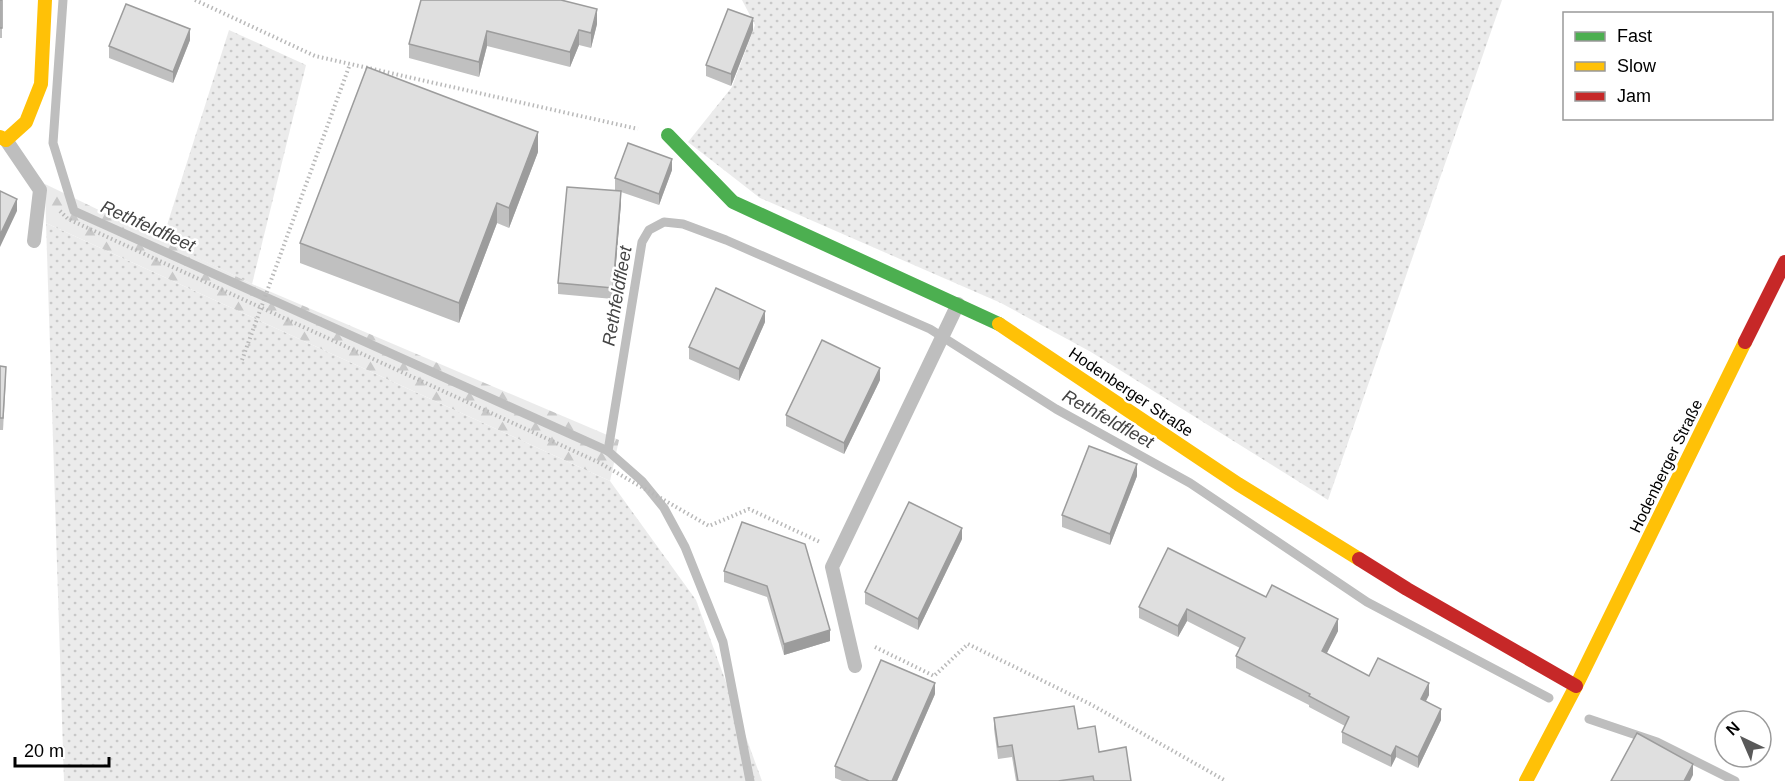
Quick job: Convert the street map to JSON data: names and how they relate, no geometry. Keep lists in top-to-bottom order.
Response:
{
  "streets": {
    "street": ["Hodenberger Straße"]
  },
  "water": ["Rethfeldfleet"],
  "legend": ["Fast", "Slow", "Jam"],
  "scale_bar": "20 m",
  "north": "top left"
}
